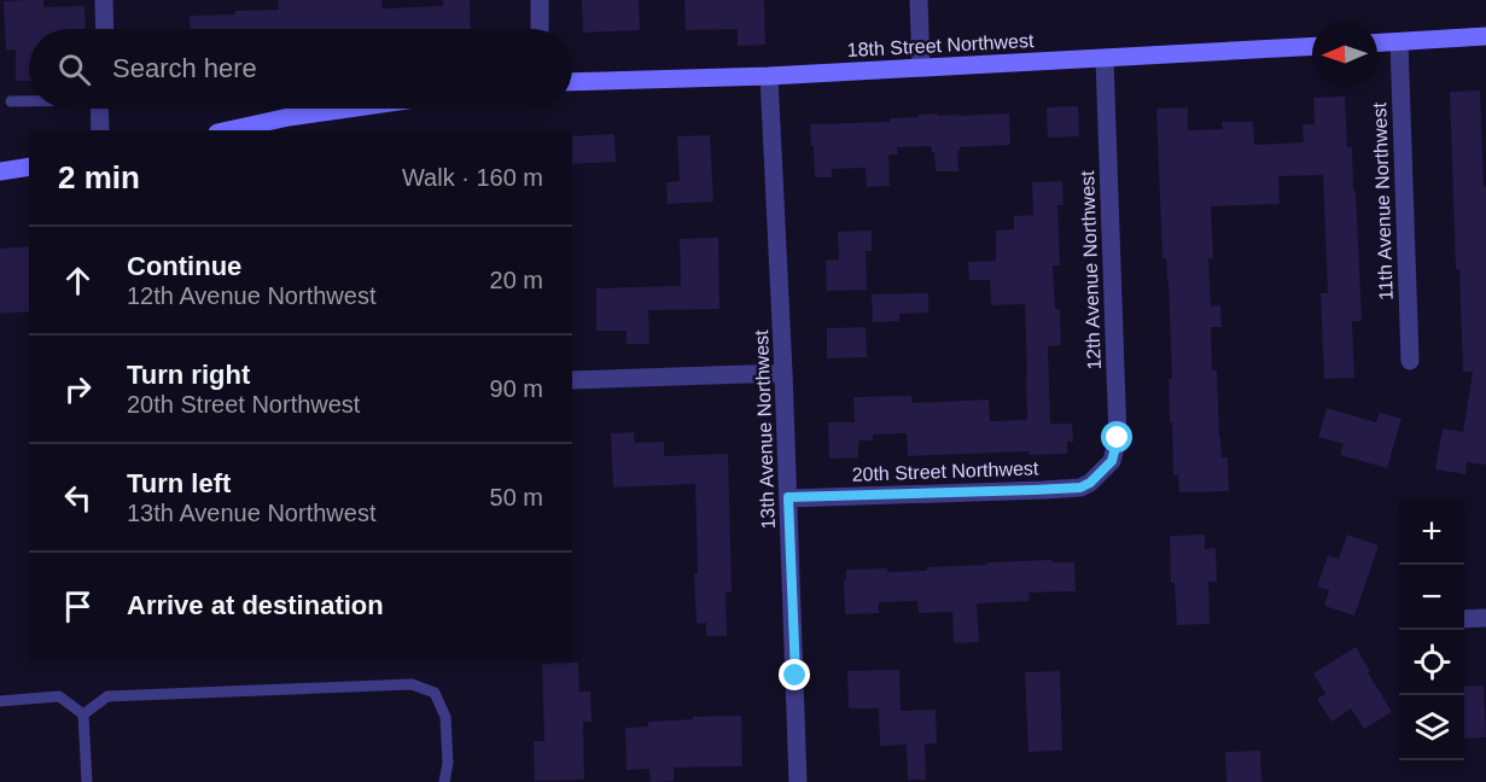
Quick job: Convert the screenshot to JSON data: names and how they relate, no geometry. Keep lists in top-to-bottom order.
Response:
{
  "streets": {
    "street": [
      "18th Street Northwest",
      "11th Avenue Northwest",
      "12th Avenue Northwest",
      "13th Avenue Northwest",
      "20th Street Northwest"
    ]
  },
  "crossings": [
    ["18th Street Northwest", "12th Avenue Northwest"],
    ["18th Street Northwest", "13th Avenue Northwest"],
    ["12th Avenue Northwest", "20th Street Northwest"],
    ["13th Avenue Northwest", "20th Street Northwest"]
  ],
  "north": "left",
  "page": {
    "search": "Search here",
    "heading": ["2 min", "Walk · 160 m"],
    "list": [
      ["Continue", "12th Avenue Northwest", "20 m"],
      ["Turn right", "20th Street Northwest", "90 m"],
      ["Turn left", "13th Avenue Northwest", "50 m"],
      "Arrive at destination"
    ],
    "map_buttons": ["+", "−"]
  }
}
